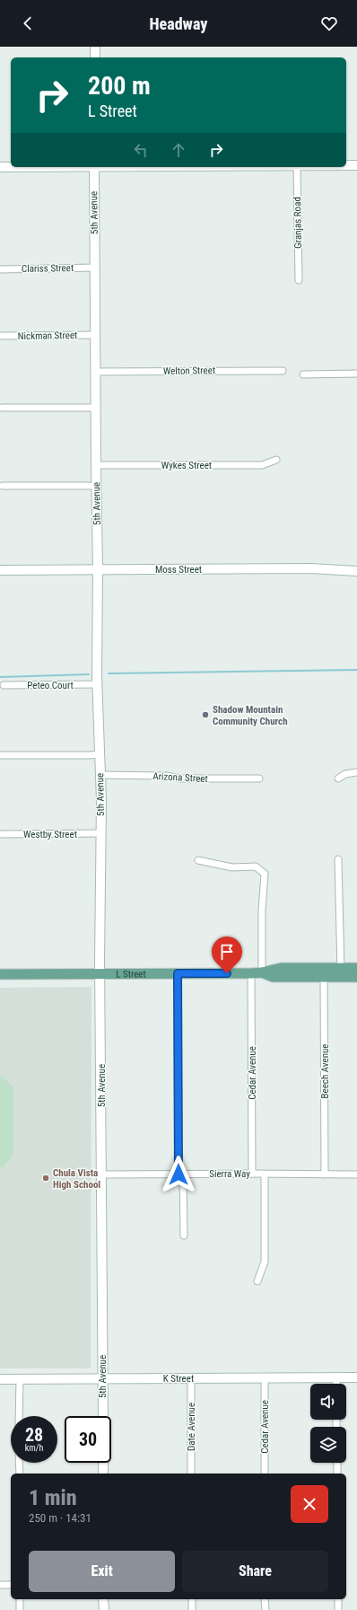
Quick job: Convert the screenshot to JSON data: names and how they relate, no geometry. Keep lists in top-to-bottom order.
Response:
{
  "streets": {
    "main road": ["L Street"],
    "street": [
      "5th Avenue",
      "Granjas Road",
      "Clariss Street",
      "Nickman Street",
      "Welton Street",
      "Wykes Street",
      "Moss Street",
      "Peteo Court",
      "Arizona Street",
      "Westby Street",
      "Beech Avenue",
      "Cedar Avenue",
      "Sierra Way",
      "K Street",
      "Date Avenue"
    ]
  },
  "crossings": [
    ["5th Avenue", "Clariss Street"],
    ["5th Avenue", "Nickman Street"],
    ["5th Avenue", "Welton Street"],
    ["5th Avenue", "Wykes Street"],
    ["5th Avenue", "Moss Street"],
    ["5th Avenue", "Peteo Court"],
    ["5th Avenue", "Arizona Street"],
    ["5th Avenue", "Westby Street"],
    ["5th Avenue", "L Street"],
    ["5th Avenue", "Sierra Way"],
    ["5th Avenue", "K Street"],
    ["L Street", "Beech Avenue"],
    ["L Street", "Cedar Avenue"],
    ["Beech Avenue", "Sierra Way"],
    ["Cedar Avenue", "Sierra Way"],
    ["Cedar Avenue", "K Street"],
    ["K Street", "Date Avenue"]
  ],
  "places": ["Shadow Mountain Community Church", "Chula Vista High School"],
  "page": {
    "header": "Headway",
    "turn": ["200 m", "L Street"],
    "speed": "28 km/h",
    "limit": "30",
    "heading": ["1 min", "250 m · 14:31"],
    "buttons": ["Exit", "Share"]
  }
}
